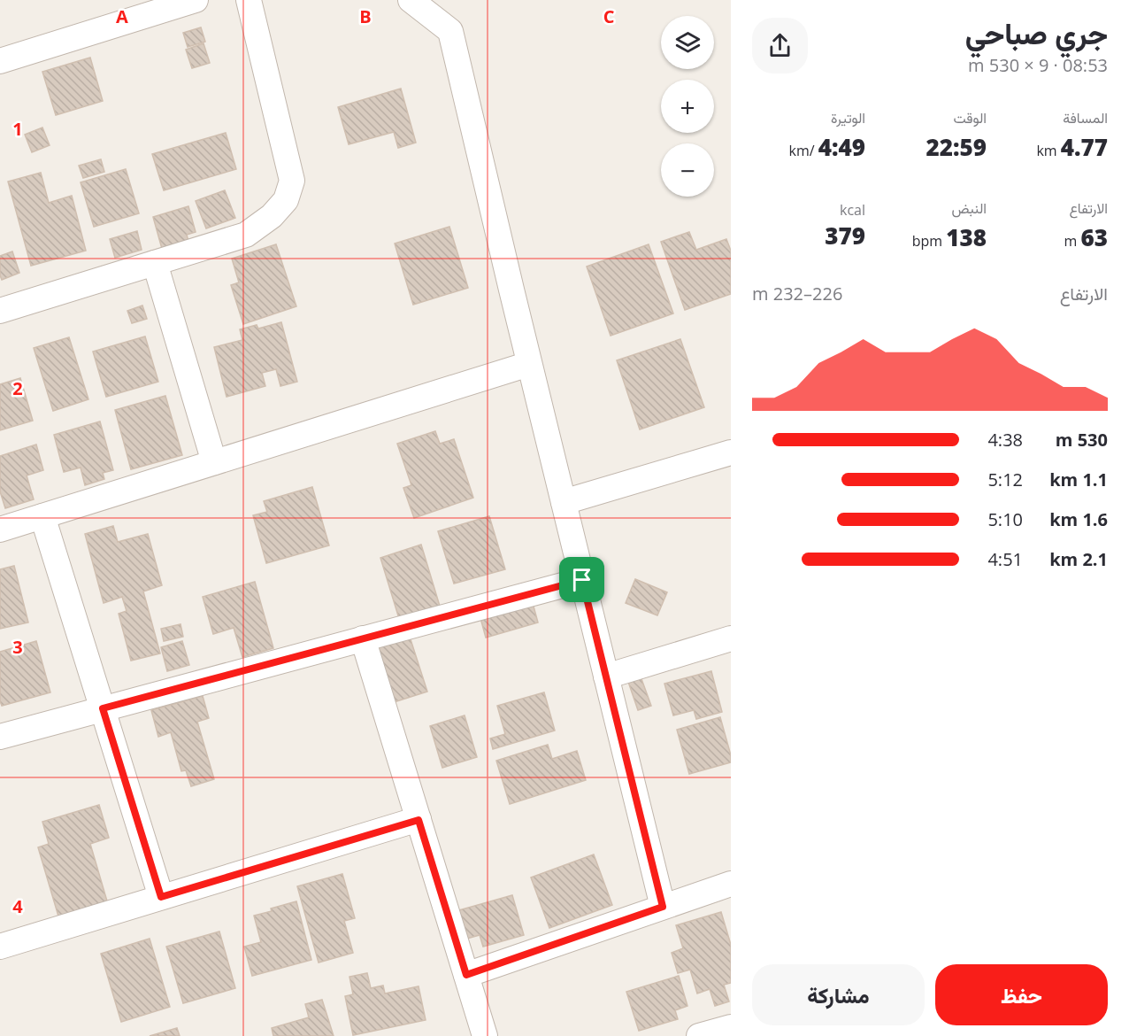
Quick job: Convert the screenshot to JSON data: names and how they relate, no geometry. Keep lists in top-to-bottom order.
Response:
{
  "page": {
    "heading": ["جري صباحي", "08:53 · 9 × 530 m"],
    "map_buttons": ["+", "−"],
    "stats": [
      ["المسافة", "4.77 km"],
      ["الوقت", "22:59"],
      ["الوتيرة", "4:49 /km"],
      ["الارتفاع", "63 m"],
      ["النبض", "138 bpm"],
      ["kcal", "379"]
    ],
    "chart": ["الارتفاع", "226–232 m"],
    "list": [
      {
        "name": "530 m",
        "note": "4:38"
      },
      {
        "name": "1.1 km",
        "note": "5:12"
      },
      {
        "name": "1.6 km",
        "note": "5:10"
      },
      {
        "name": "2.1 km",
        "note": "4:51"
      }
    ],
    "buttons": ["حفظ", "مشاركة"]
  },
  "grid": {
    "columns": ["A", "B", "C"],
    "rows": [
      "1",
      "2",
      "3",
      "4"
    ]
  }
}
